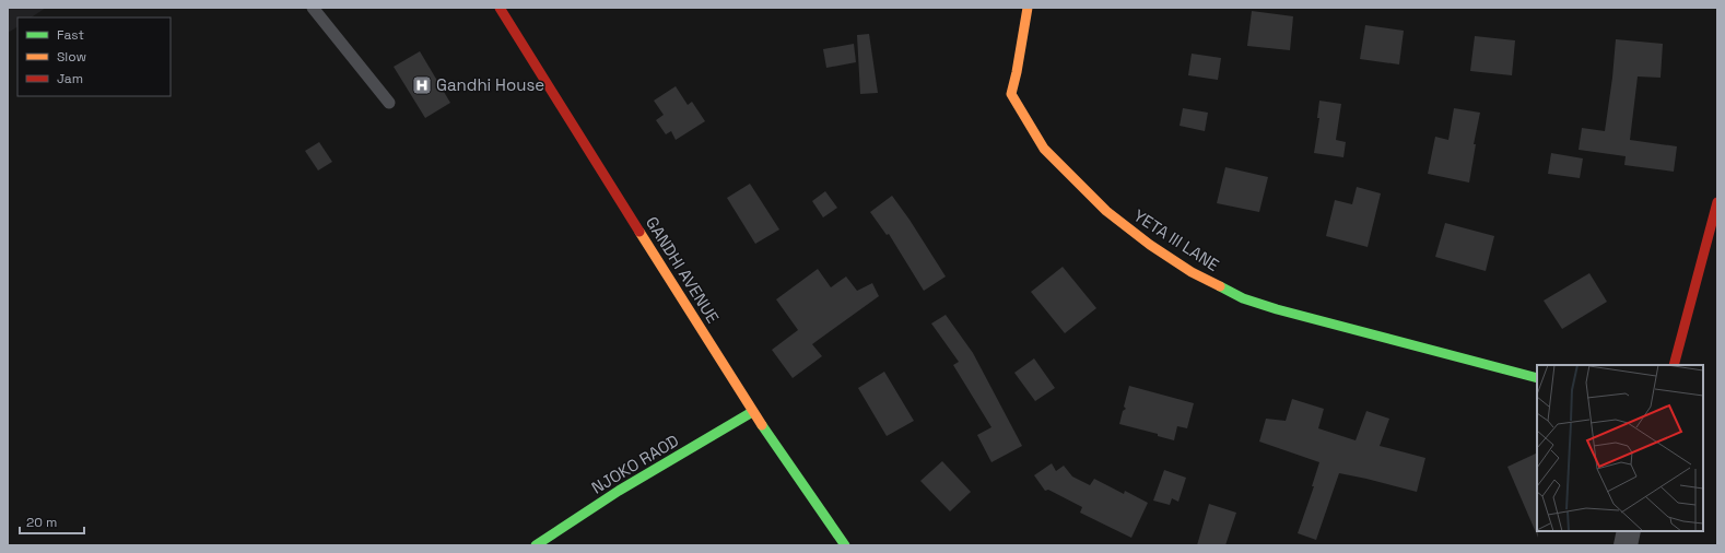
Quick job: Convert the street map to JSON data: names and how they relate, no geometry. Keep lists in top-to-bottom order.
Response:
{
  "streets": {
    "street": ["YETA III LANE", "GANDHI AVENUE", "NJOKO RAOD"]
  },
  "crossings": [
    ["GANDHI AVENUE", "NJOKO RAOD"]
  ],
  "places": {
    "hospital": ["Gandhi House"]
  },
  "legend": ["Fast", "Slow", "Jam"],
  "scale_bar": "20 m"
}
